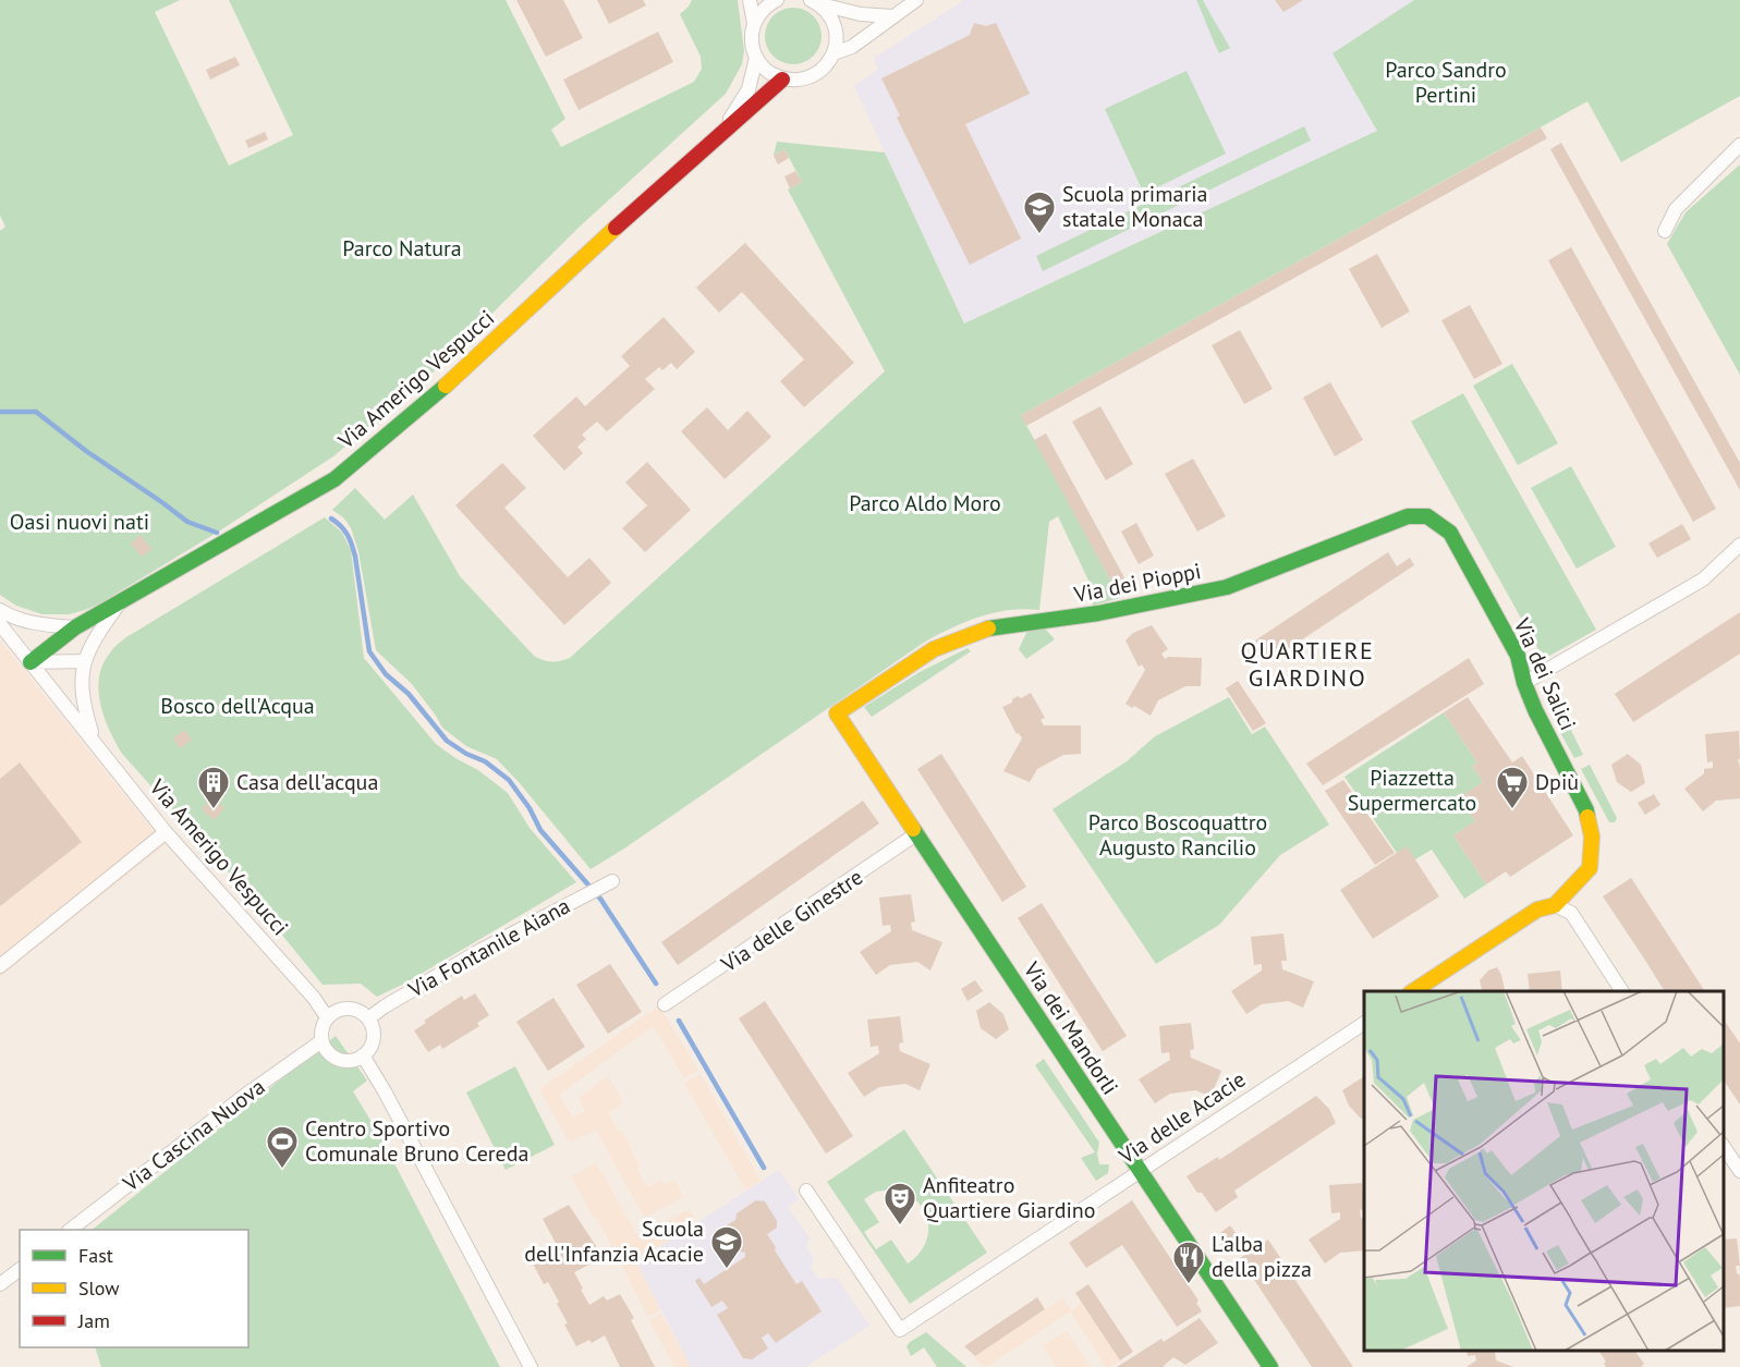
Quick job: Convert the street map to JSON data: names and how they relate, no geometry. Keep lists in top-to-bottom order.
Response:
{
  "streets": {
    "street": [
      "Via Amerigo Vespucci",
      "Via dei Pioppi",
      "Via dei Salici",
      "Via delle Ginestre",
      "Via Fontanile Aiana",
      "Via dei Mandorli",
      "Via delle Acacie",
      "Via Cascina Nuova"
    ]
  },
  "crossings": [
    ["Via Amerigo Vespucci", "Via Fontanile Aiana"],
    ["Via Amerigo Vespucci", "Via Cascina Nuova"],
    ["Via dei Pioppi", "Via dei Salici"],
    ["Via dei Pioppi", "Via dei Mandorli"],
    ["Via delle Ginestre", "Via dei Mandorli"],
    ["Via Fontanile Aiana", "Via Cascina Nuova"],
    ["Via dei Mandorli", "Via delle Acacie"]
  ],
  "districts": ["QUARTIERE GIARDINO"],
  "parks": [
    "Parco Sandro Pertini",
    "Parco Natura",
    "Parco Aldo Moro",
    "Oasi nuovi nati",
    "Bosco dell'Acqua",
    "Piazzetta Supermercato",
    "Parco Boscoquattro Augusto Rancilio"
  ],
  "places": {
    "school or university": ["Scuola primaria statale Monaca", "Scuola dell'Infanzia Acacie"],
    "building": ["Casa dell'acqua"],
    "supermarket": ["Dpiù"],
    "sports": ["Centro Sportivo Comunale Bruno Cereda"],
    "theatre": ["Anfiteatro Quartiere Giardino"],
    "restaurant": ["L'alba della pizza"]
  },
  "legend": ["Fast", "Slow", "Jam"]
}
